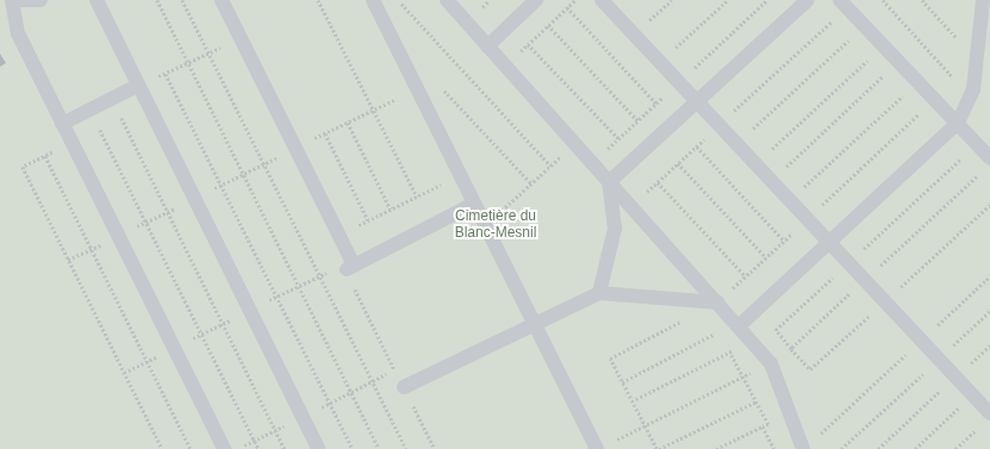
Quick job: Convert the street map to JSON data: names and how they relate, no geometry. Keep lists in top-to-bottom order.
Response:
{
  "parks": ["Cimetière du Blanc-Mesnil"]
}
